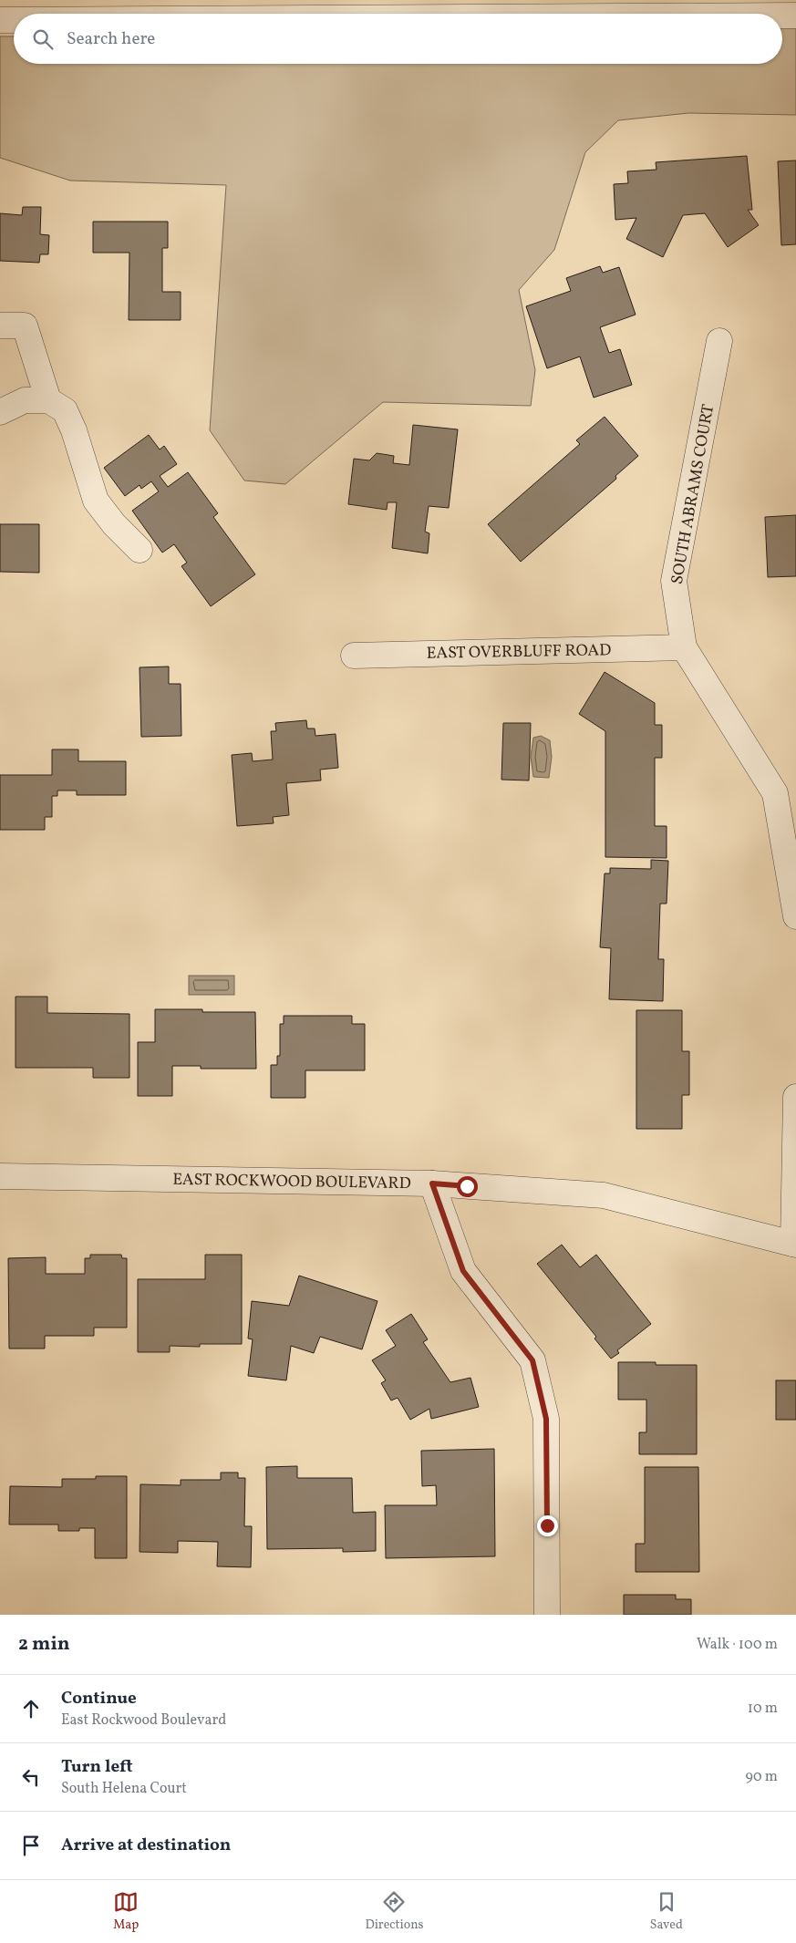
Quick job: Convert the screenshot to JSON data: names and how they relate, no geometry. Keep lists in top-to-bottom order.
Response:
{
  "streets": {
    "street": ["SOUTH ABRAMS COURT", "EAST OVERBLUFF ROAD", "EAST ROCKWOOD BOULEVARD"]
  },
  "crossings": [
    ["SOUTH ABRAMS COURT", "EAST OVERBLUFF ROAD"]
  ],
  "page": {
    "search": "Search here",
    "heading": ["2 min", "Walk · 100 m"],
    "list": [
      ["Continue", "East Rockwood Boulevard", "10 m"],
      ["Turn left", "South Helena Court", "90 m"],
      "Arrive at destination"
    ],
    "nav": ["Map", "Directions", "Saved"]
  }
}
